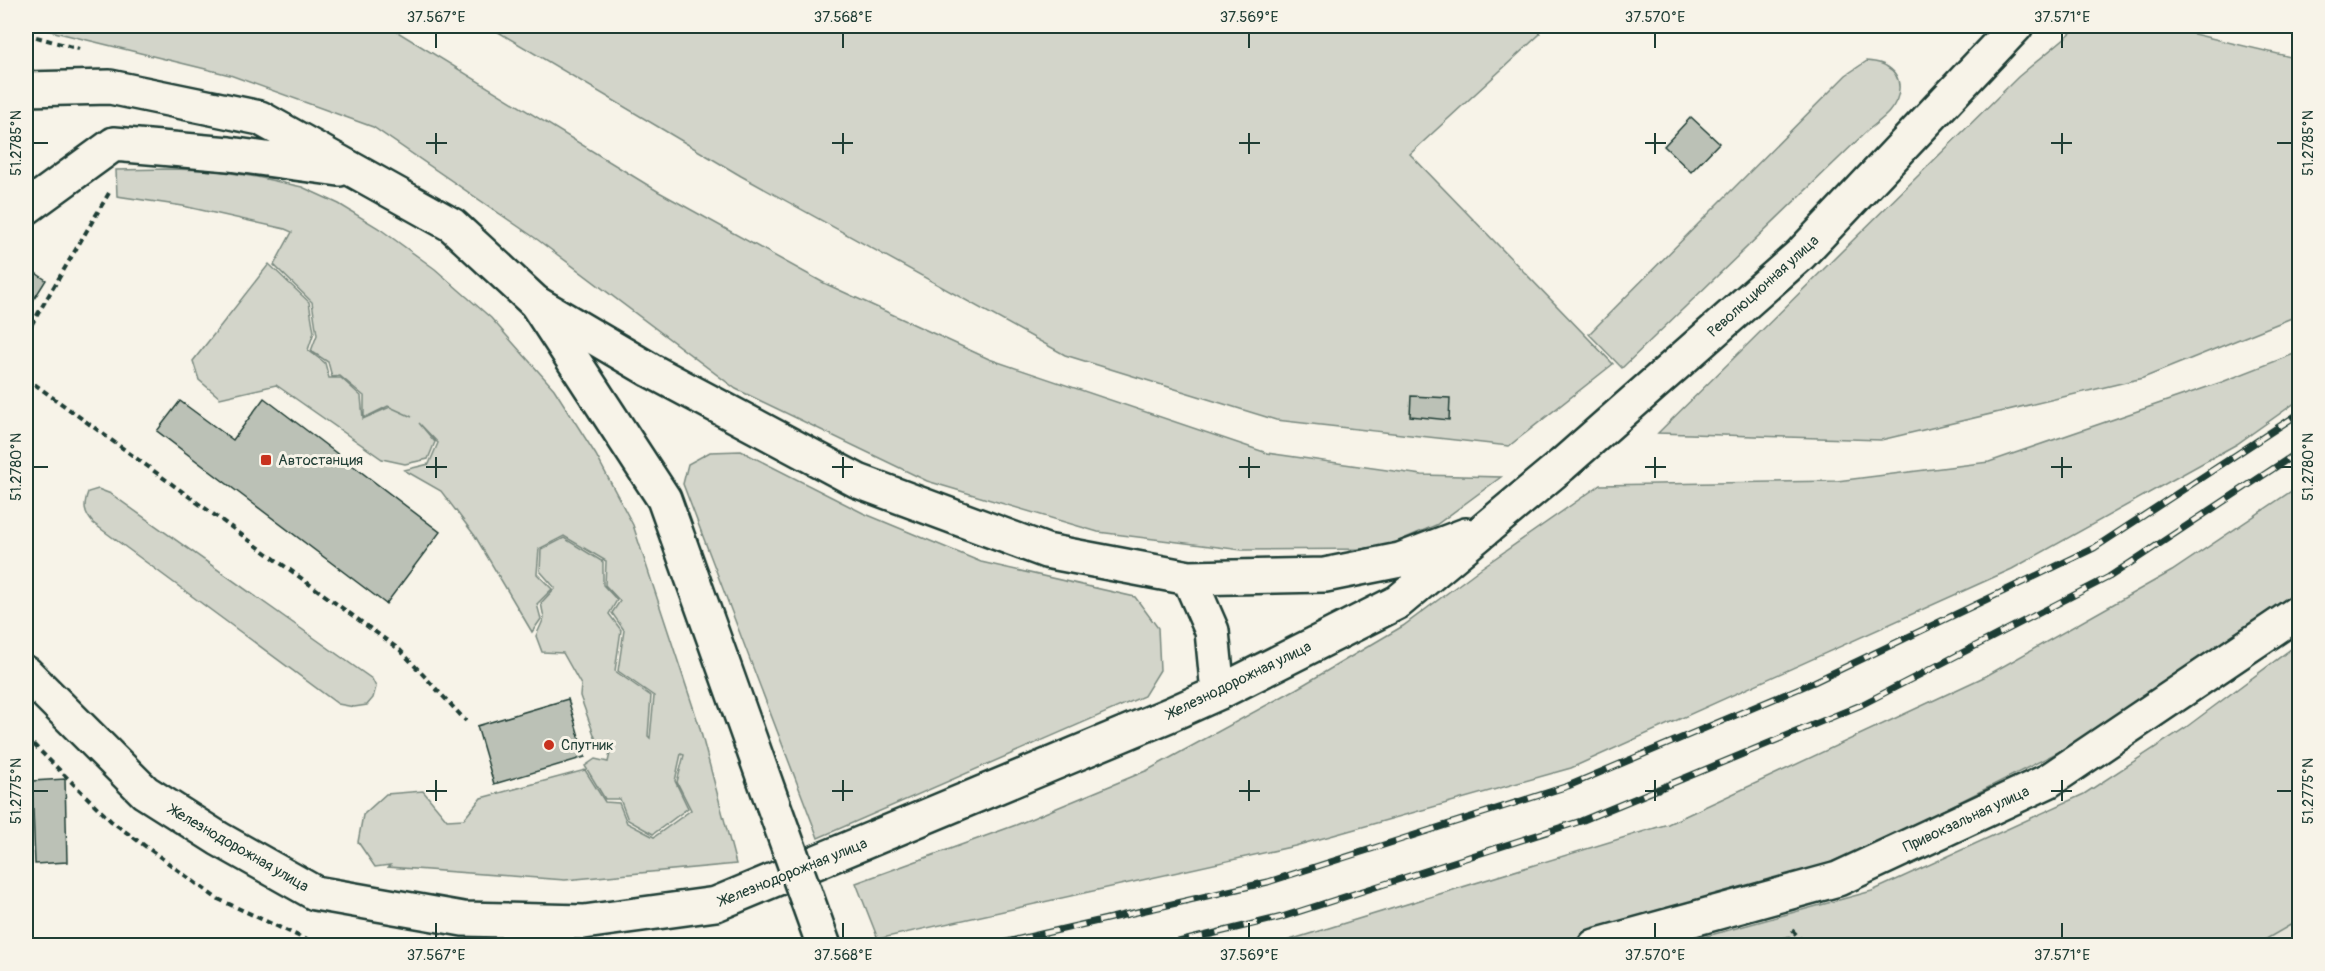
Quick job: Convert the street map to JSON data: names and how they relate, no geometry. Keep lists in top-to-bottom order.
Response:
{
  "streets": {
    "street": ["Революционная улица", "Железнодорожная улица", "Привокзальная улица"]
  },
  "crossings": [
    ["Революционная улица", "Железнодорожная улица"]
  ],
  "places": {
    "transit": ["Автостанция"],
    "other": ["Спутник"]
  },
  "coordinates": [
    "37.567°E",
    "37.568°E",
    "37.569°E",
    "37.570°E",
    "37.571°E",
    "51.2785°N",
    "51.2780°N",
    "51.2775°N"
  ]
}
